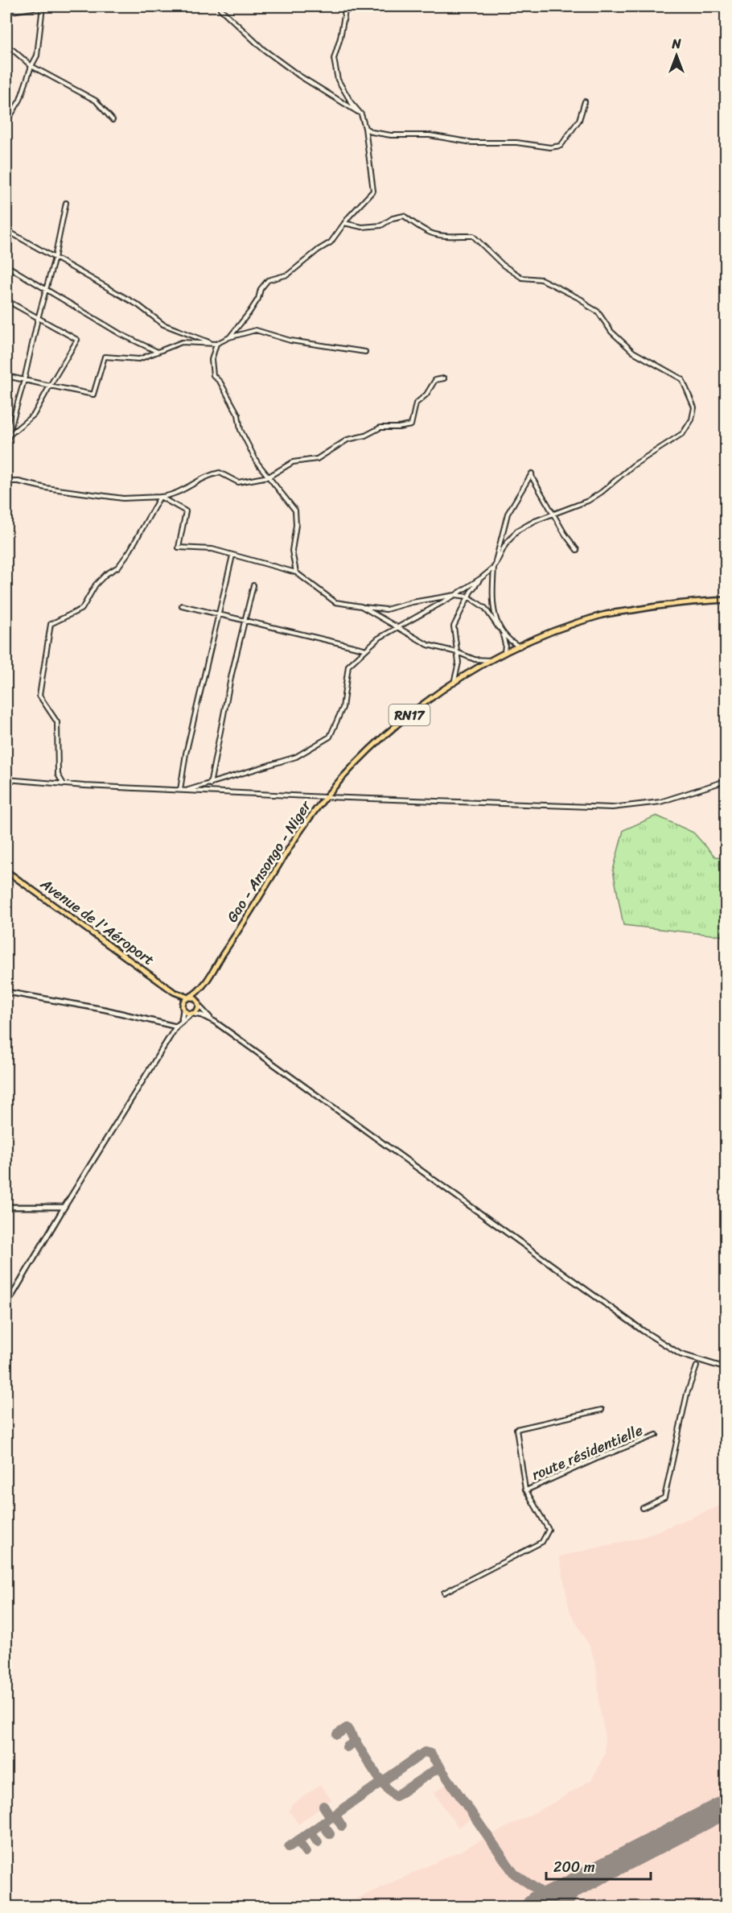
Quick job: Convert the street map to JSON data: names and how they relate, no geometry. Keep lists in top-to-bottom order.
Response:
{
  "streets": {
    "main road": ["RN17", "Gao - Ansongo - Niger", "Avenue de l'Aéroport"],
    "street": ["route résidentielle"]
  },
  "crossings": [
    ["RN17", "Gao - Ansongo - Niger"]
  ],
  "scale_bar": "200 m",
  "north": "top"
}
